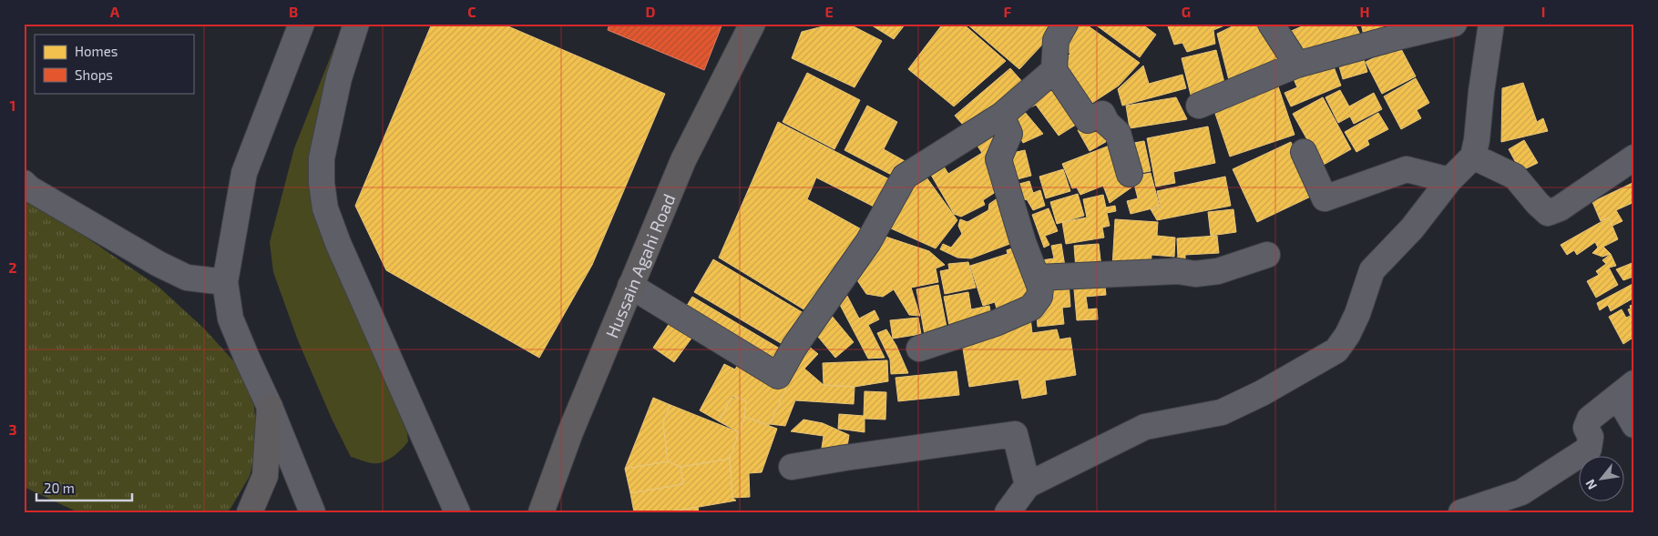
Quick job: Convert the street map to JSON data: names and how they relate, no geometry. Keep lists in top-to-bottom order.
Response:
{
  "streets": {
    "main road": ["Hussain Agahi Road"]
  },
  "legend": ["Homes", "Shops"],
  "scale_bar": "20 m",
  "north": "bottom left",
  "grid": {
    "columns": [
      "A",
      "B",
      "C",
      "D",
      "E",
      "F",
      "G",
      "H",
      "I"
    ],
    "rows": ["1", "2", "3"]
  }
}
